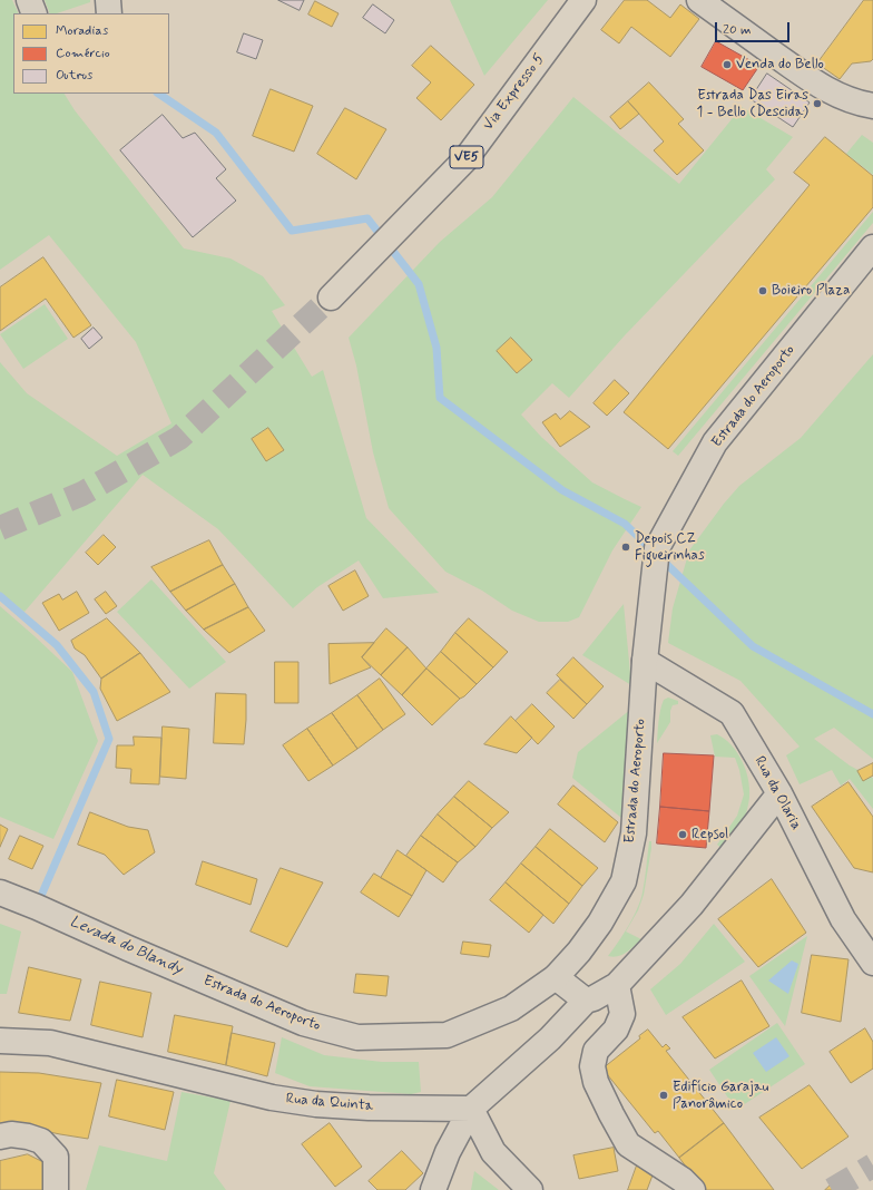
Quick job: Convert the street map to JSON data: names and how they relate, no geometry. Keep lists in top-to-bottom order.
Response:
{
  "streets": {
    "main road": ["Via Expresso 5", "VE5"],
    "street": ["Estrada do Aeroporto", "Rua da Olaria", "Rua da Quinta"]
  },
  "crossings": [
    ["Estrada do Aeroporto", "Rua da Olaria"]
  ],
  "water": ["Levada do Blandy"],
  "places": [
    "Venda do Bello",
    "Estrada Das Eiras 1 - Bello (Descida)",
    "Boieiro Plaza",
    "Depois CZ Figueirinhas",
    "Repsol",
    "Edifício Garajau Panorâmico"
  ],
  "legend": ["Moradias", "Comércio", "Outros"],
  "scale_bar": "20 m"
}
